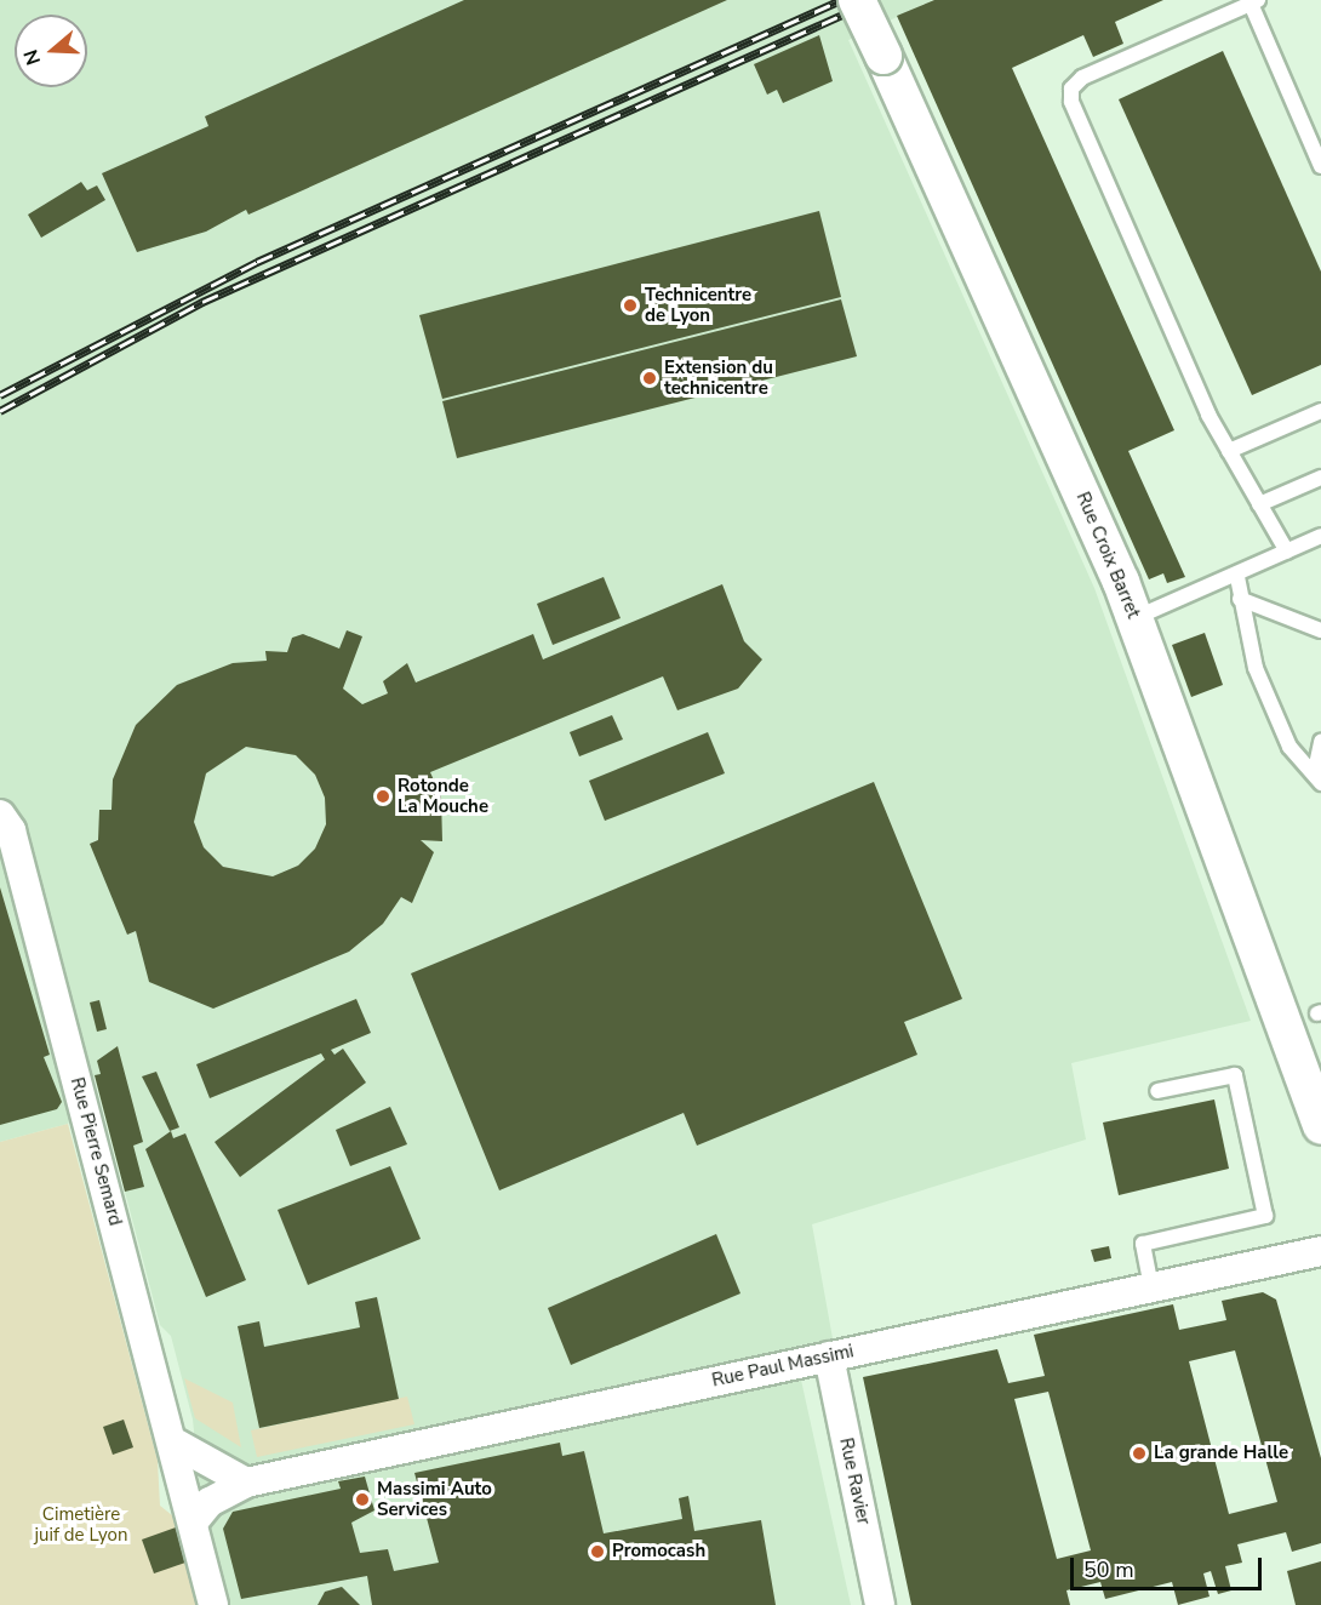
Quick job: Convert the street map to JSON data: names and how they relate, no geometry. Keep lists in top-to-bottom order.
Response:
{
  "streets": {
    "street": [
      "Rue Croix Barret",
      "Rue Pierre Semard",
      "Rue Paul Massimi",
      "Rue Ravier"
    ]
  },
  "crossings": [
    ["Rue Pierre Semard", "Rue Paul Massimi"],
    ["Rue Paul Massimi", "Rue Ravier"]
  ],
  "parks": ["Cimetière juif de Lyon"],
  "places": [
    "Technicentre de Lyon",
    "Extension du technicentre",
    "Rotonde La Mouche",
    "La grande Halle",
    "Massimi Auto Services",
    "Promocash"
  ],
  "scale_bar": "50 m",
  "north": "left"
}
